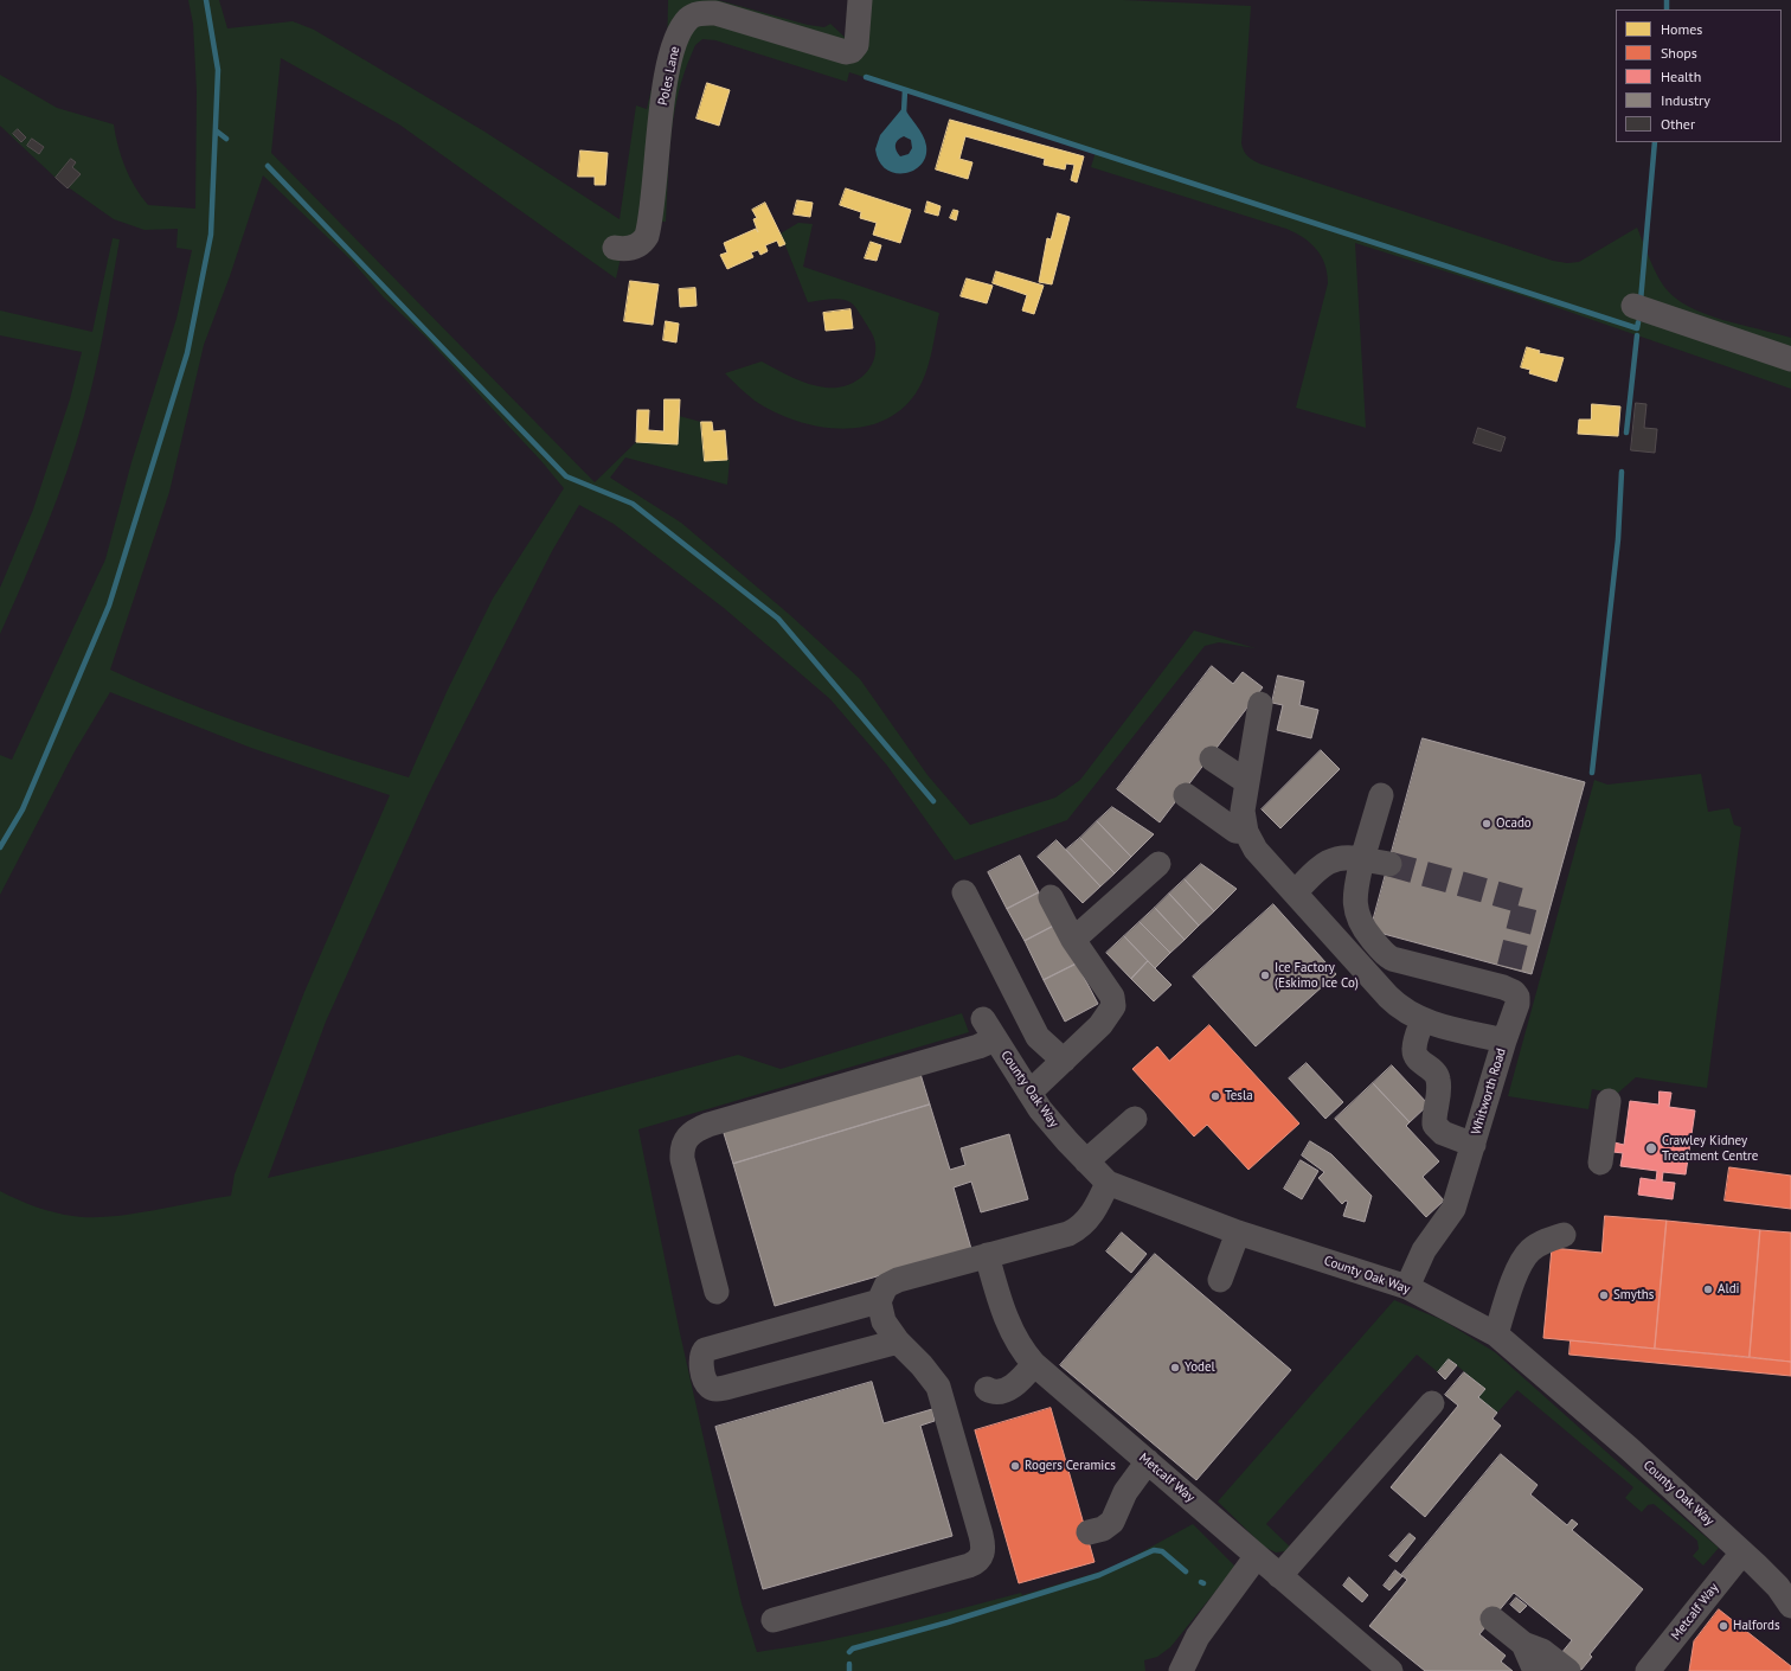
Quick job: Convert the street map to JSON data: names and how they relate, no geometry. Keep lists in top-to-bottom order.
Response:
{
  "streets": {
    "street": [
      "Poles Lane",
      "County Oak Way",
      "Whitworth Road",
      "Metcalf Way"
    ]
  },
  "crossings": [
    ["County Oak Way", "Whitworth Road"],
    ["County Oak Way", "Metcalf Way"]
  ],
  "places": [
    "Ocado",
    "Ice Factory (Eskimo Ice Co)",
    "Tesla",
    "Crawley Kidney Treatment Centre",
    "Aldi",
    "Smyths",
    "Yodel",
    "Rogers Ceramics",
    "Halfords"
  ],
  "legend": [
    "Homes",
    "Shops",
    "Health",
    "Industry",
    "Other"
  ]
}
